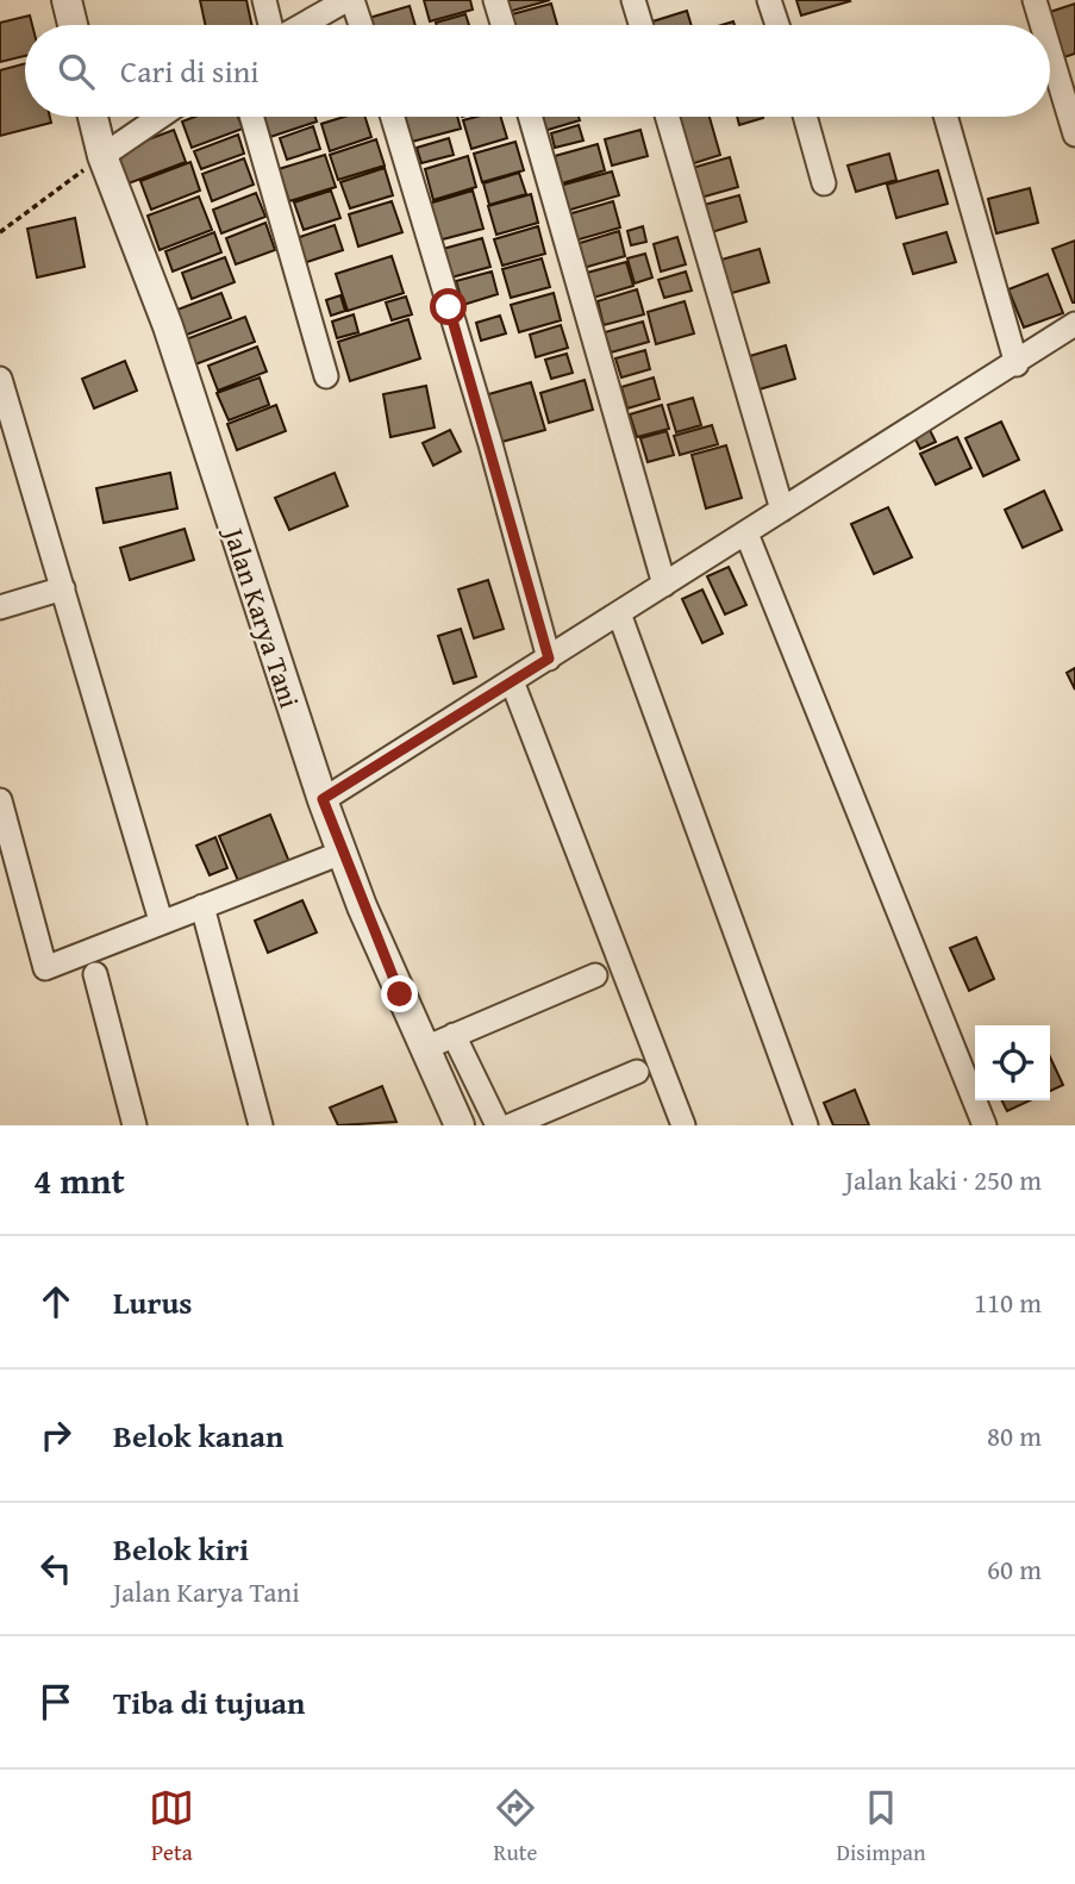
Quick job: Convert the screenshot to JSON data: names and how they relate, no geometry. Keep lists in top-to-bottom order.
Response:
{
  "streets": {
    "street": ["Jalan Karya Tani"]
  },
  "page": {
    "search": "Cari di sini",
    "heading": ["4 mnt", "Jalan kaki · 250 m"],
    "list": [
      ["Lurus", "110 m"],
      ["Belok kanan", "80 m"],
      ["Belok kiri", "Jalan Karya Tani", "60 m"],
      "Tiba di tujuan"
    ],
    "nav": ["Peta", "Rute", "Disimpan"]
  }
}
